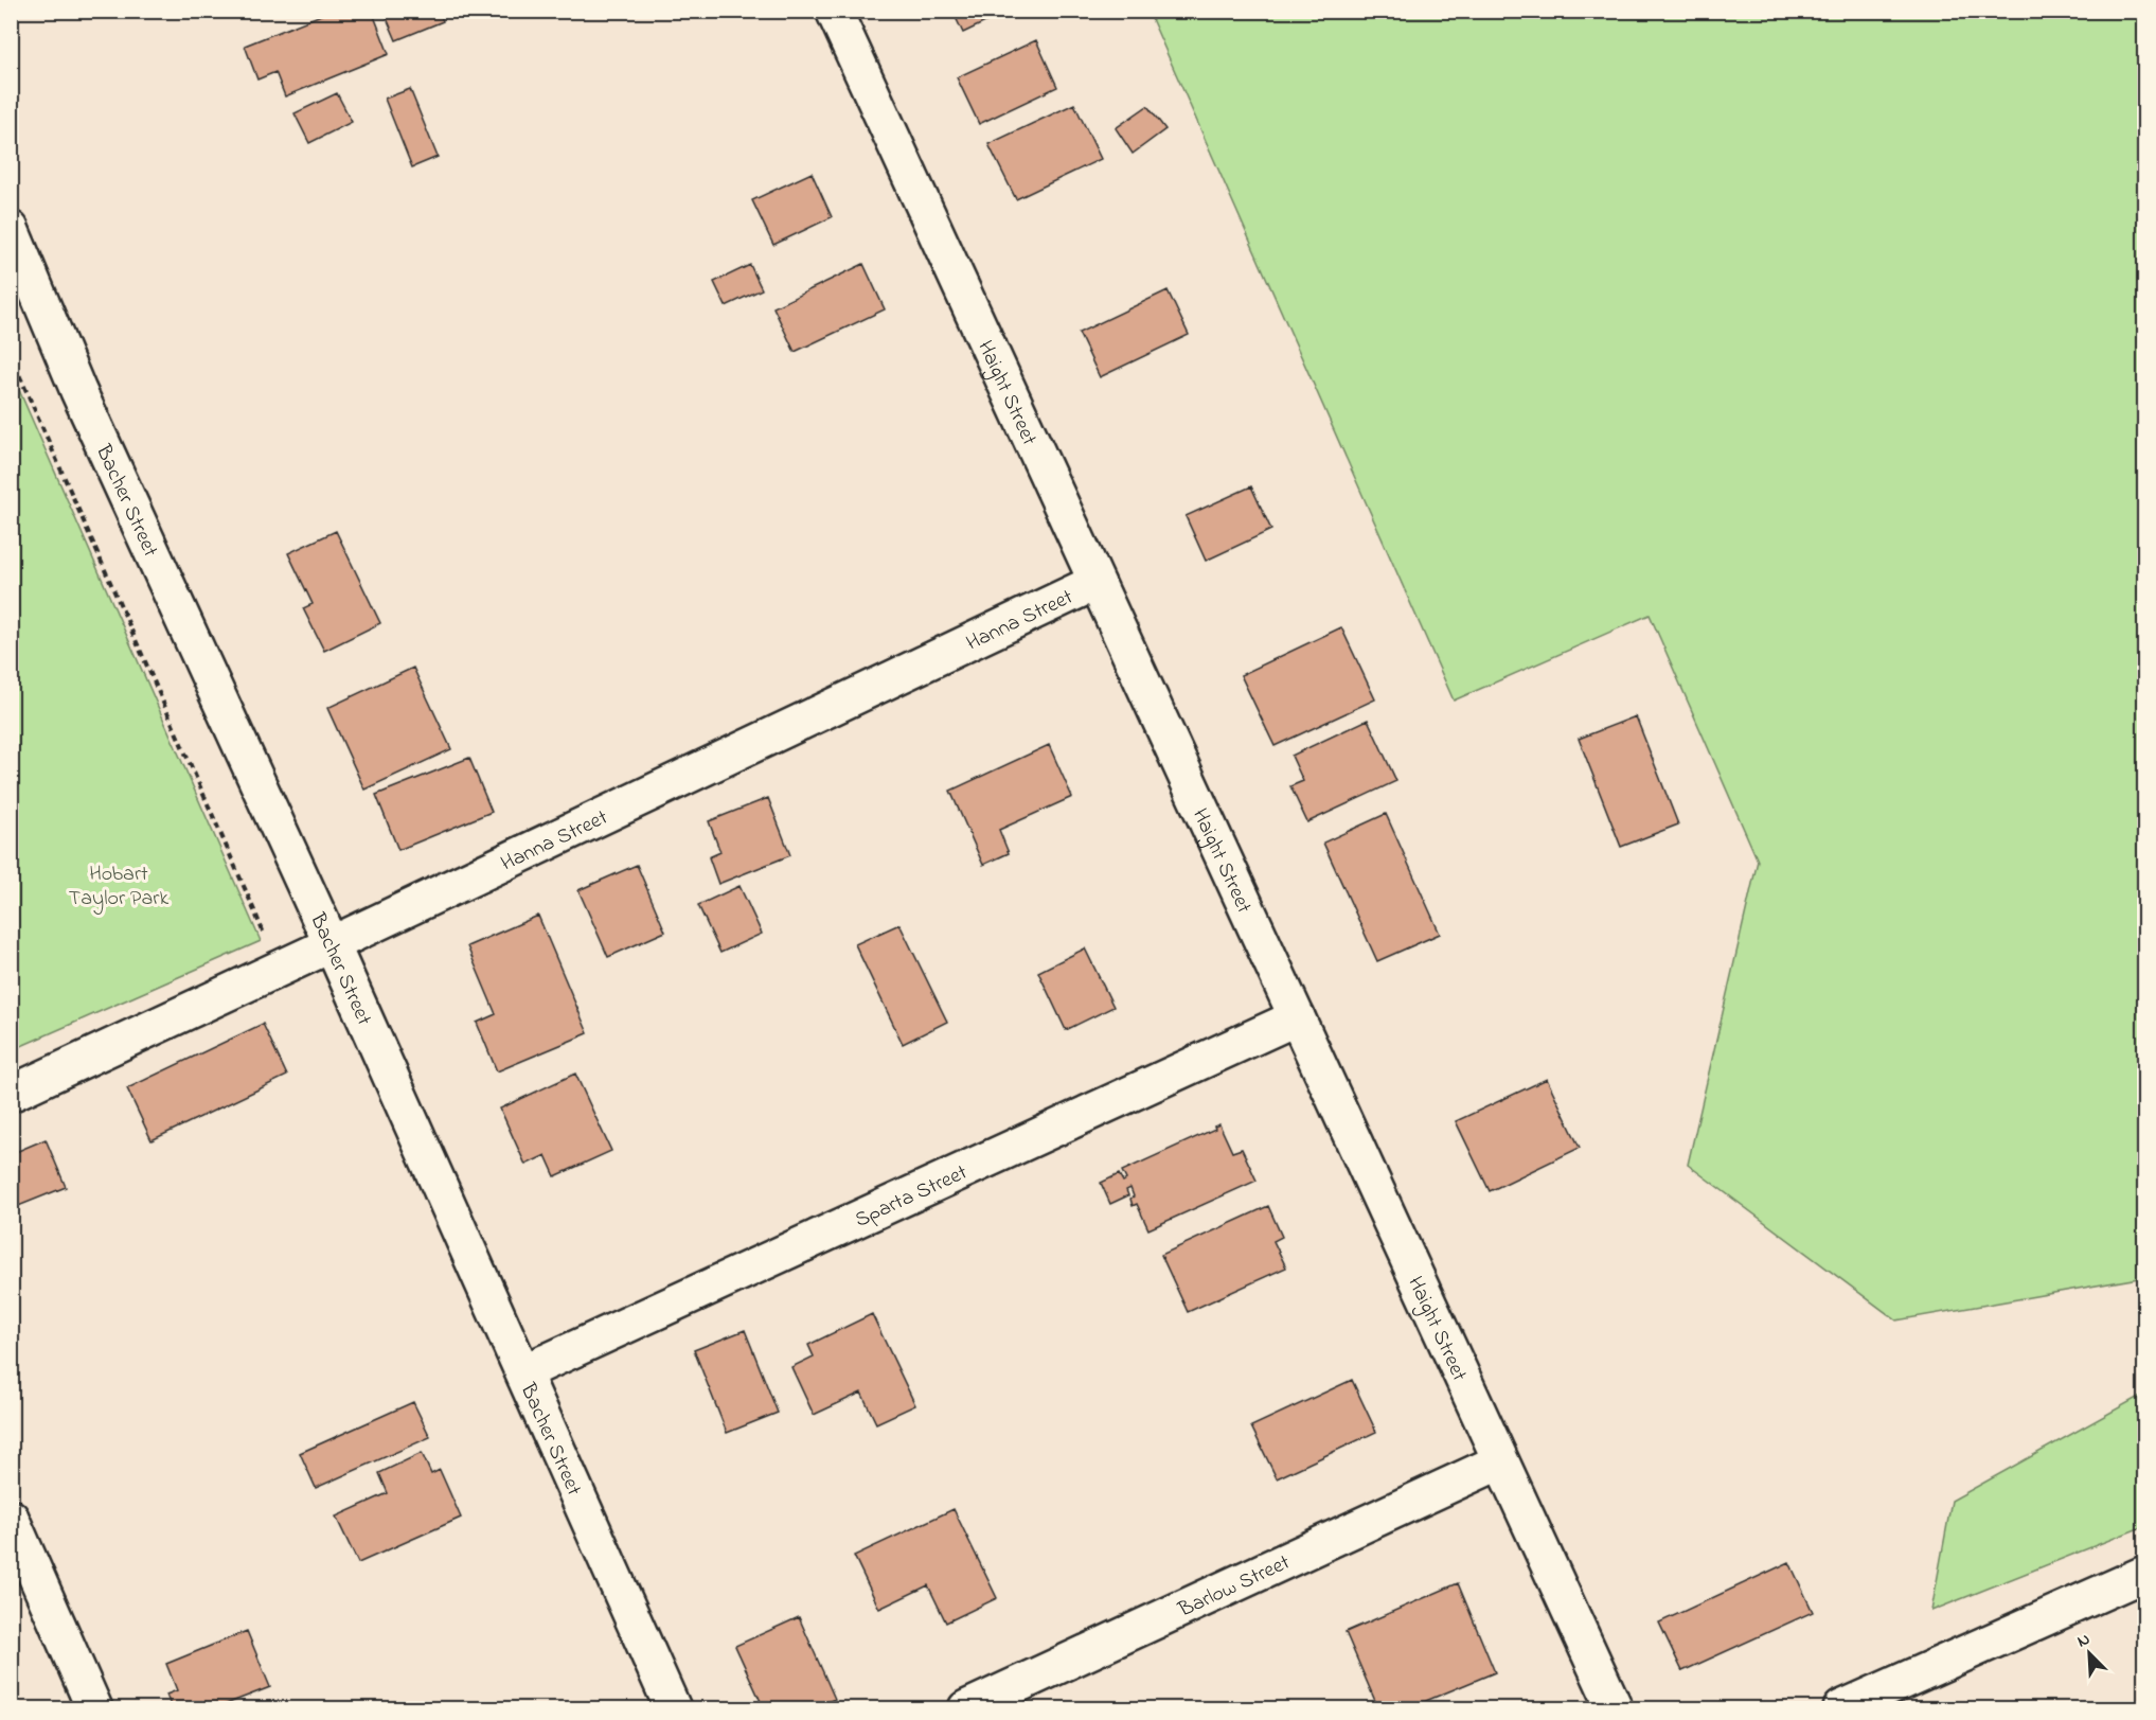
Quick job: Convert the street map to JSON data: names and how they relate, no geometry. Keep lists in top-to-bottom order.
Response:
{
  "streets": {
    "street": [
      "Haight Street",
      "Bacher Street",
      "Hanna Street",
      "Sparta Street",
      "Barlow Street"
    ]
  },
  "crossings": [
    ["Haight Street", "Hanna Street"],
    ["Haight Street", "Sparta Street"],
    ["Haight Street", "Barlow Street"],
    ["Bacher Street", "Hanna Street"],
    ["Bacher Street", "Sparta Street"]
  ],
  "parks": ["Hobart Taylor Park"],
  "north": "top left"
}
